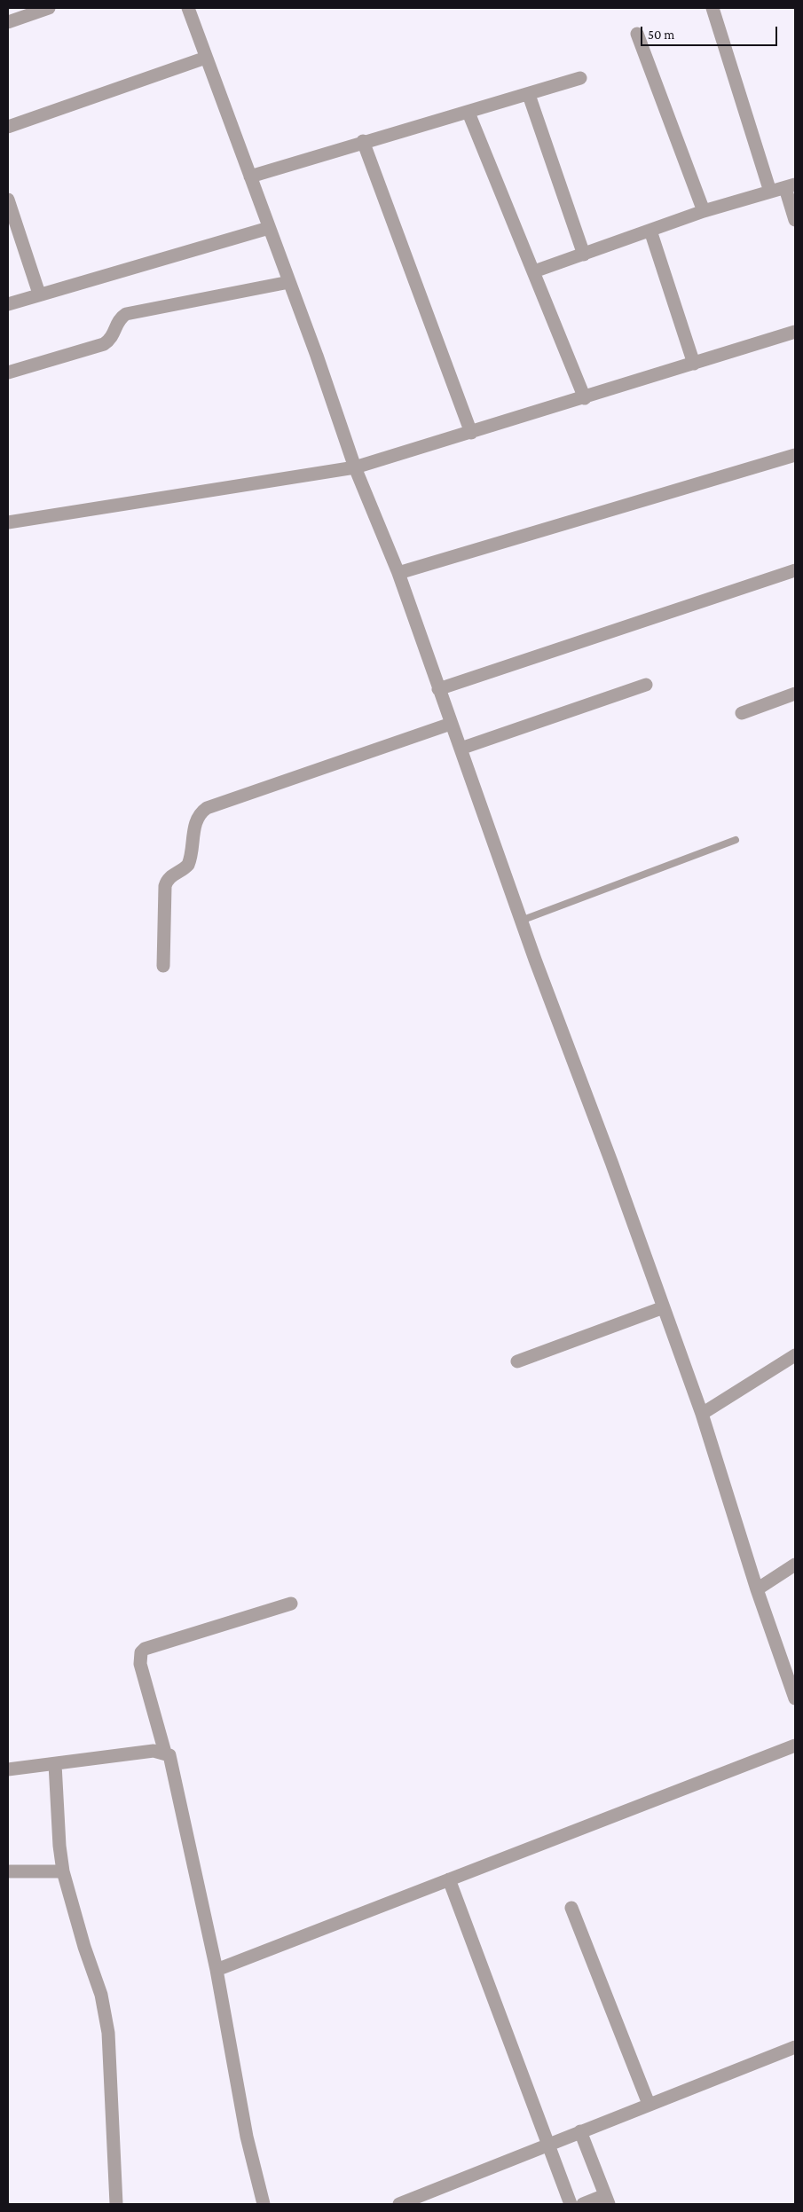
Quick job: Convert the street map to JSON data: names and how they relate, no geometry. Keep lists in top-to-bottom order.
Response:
{
  "scale_bar": "50 m"
}
